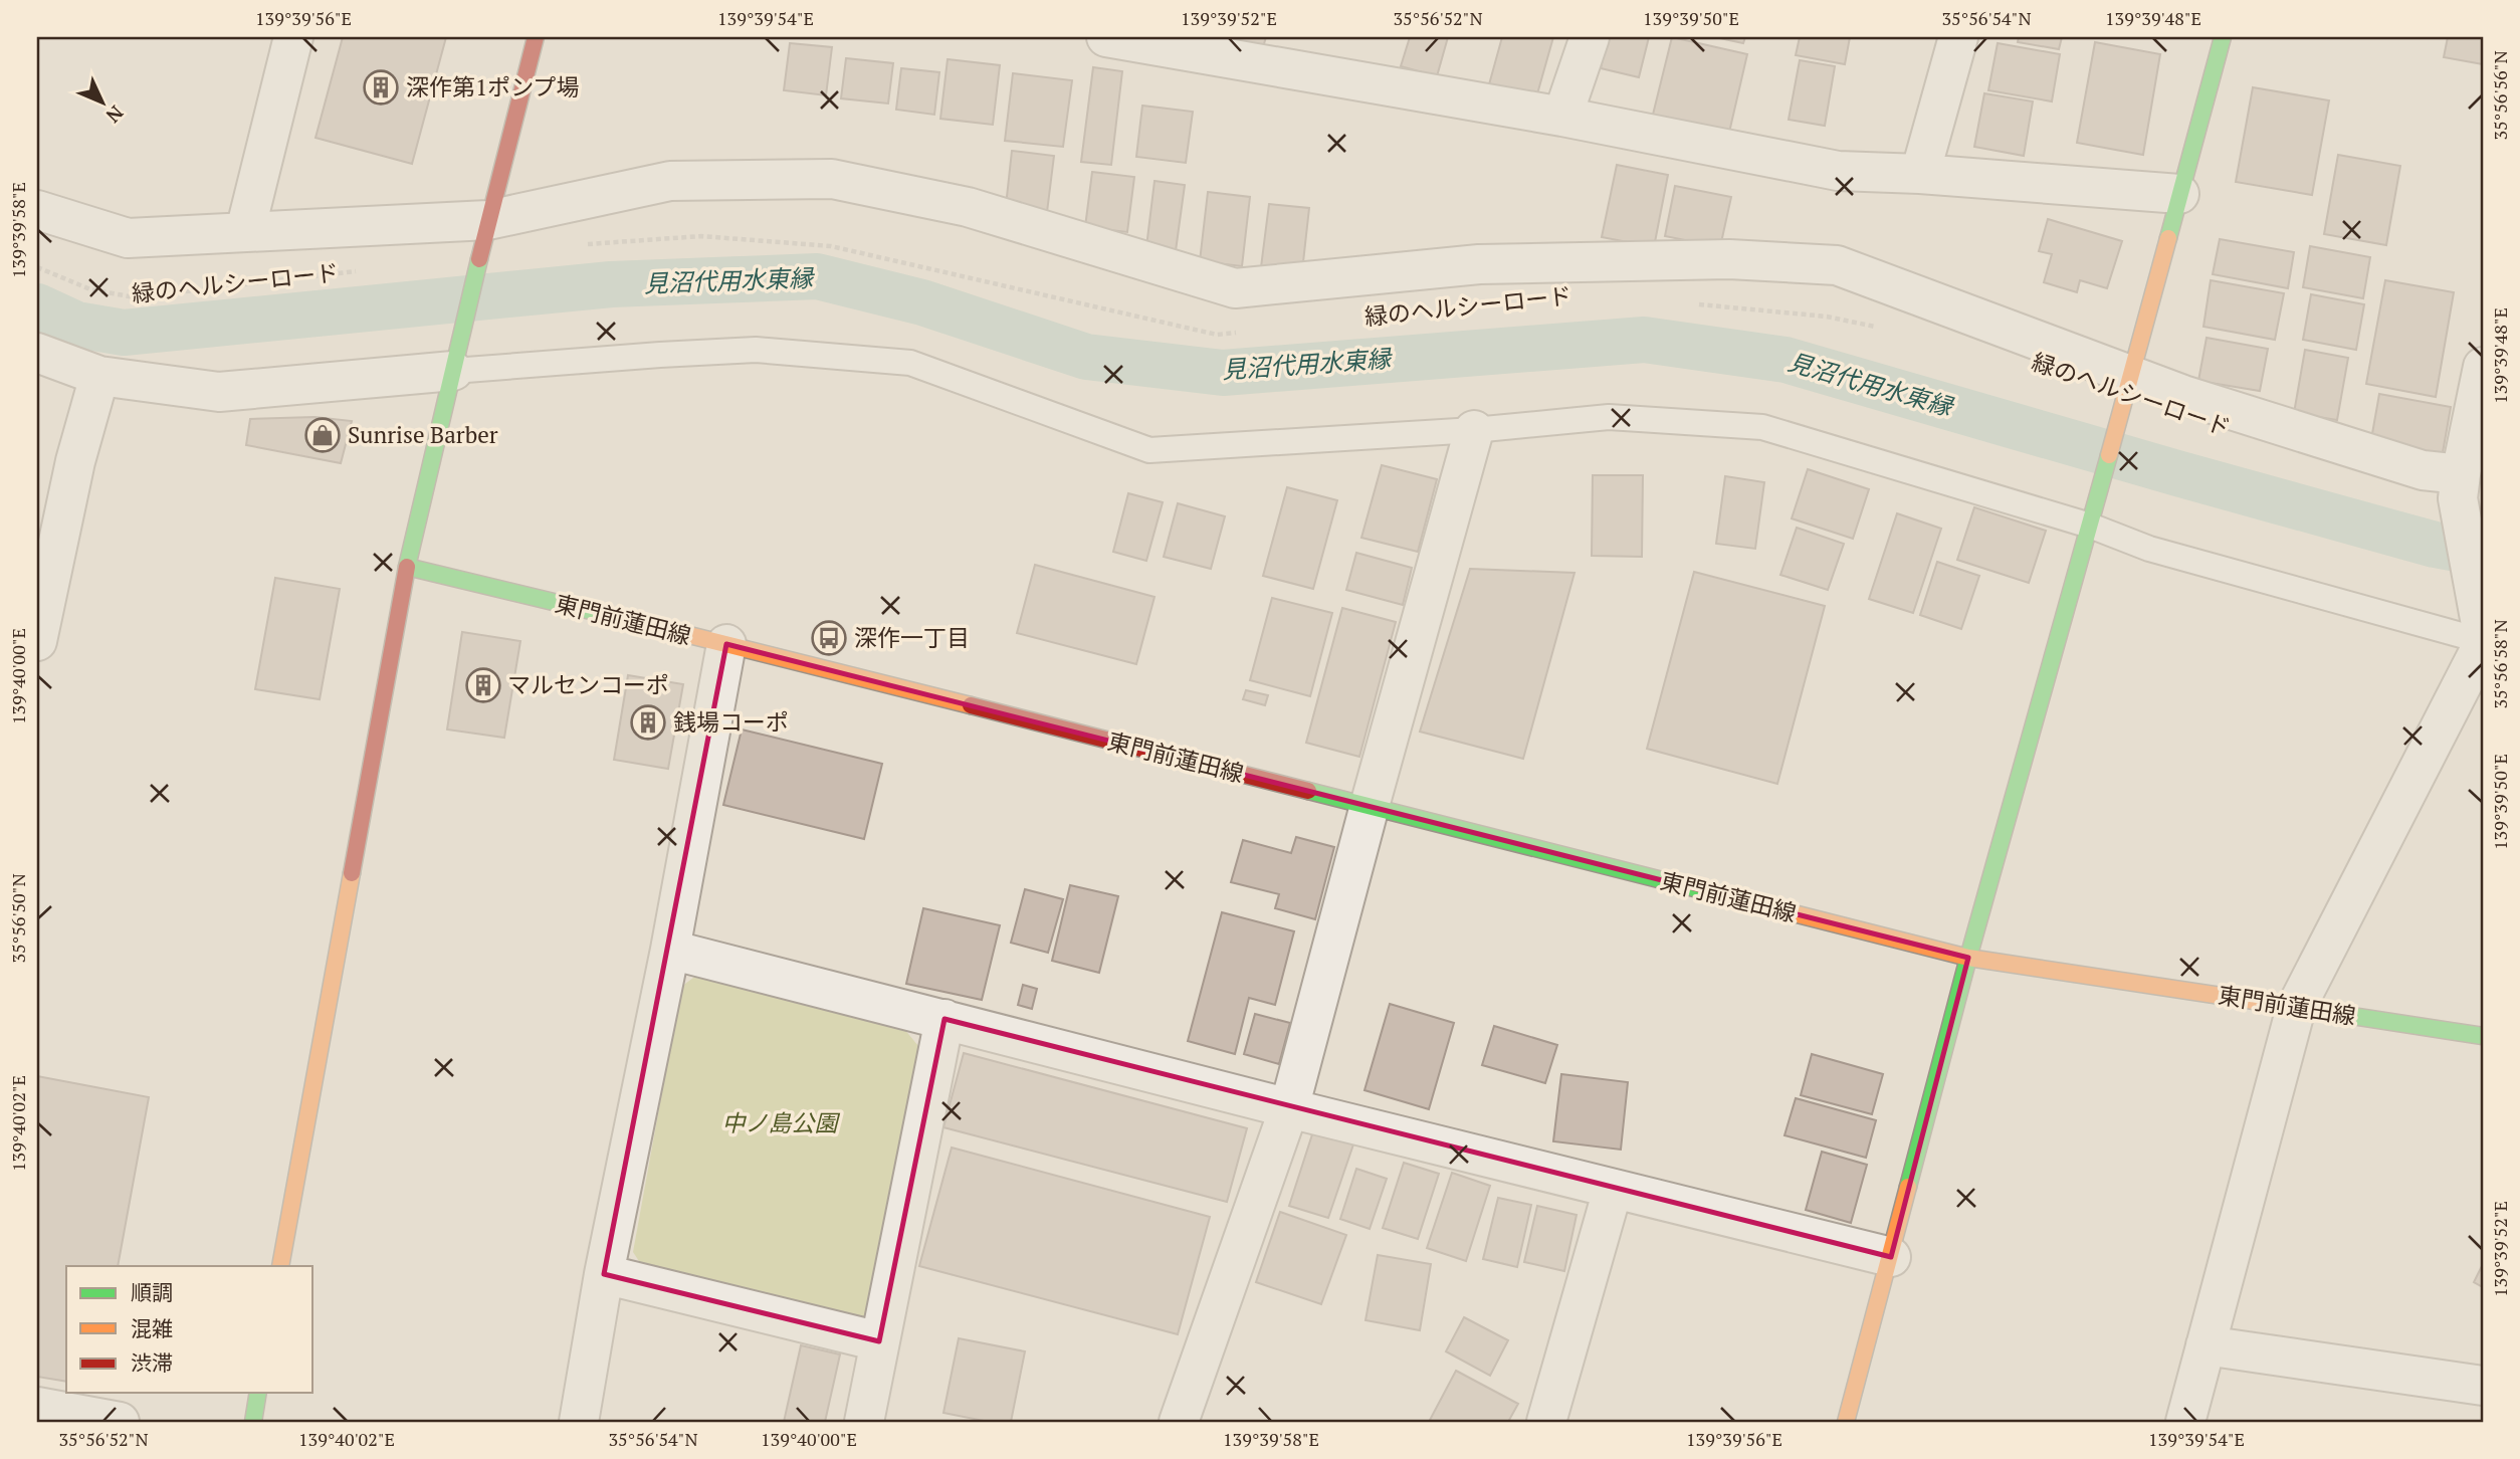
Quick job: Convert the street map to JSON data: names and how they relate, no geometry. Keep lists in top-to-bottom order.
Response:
{
  "streets": {
    "main road": ["東門前蓮田線"],
    "path": ["緑のヘルシーロード"]
  },
  "water": ["見沼代用水東縁"],
  "parks": ["中ノ島公園"],
  "places": {
    "building": ["深作第1ポンプ場", "マルセンコーポ", "銭場コーポ"],
    "shop": ["Sunrise Barber"],
    "bus stop": ["深作一丁目"]
  },
  "legend": ["順調", "混雑", "渋滞"],
  "north": "bottom right",
  "coordinates": [
    "139°39'56\"E",
    "139°39'54\"E",
    "139°39'52\"E",
    "35°56'52\"N",
    "139°39'50\"E",
    "35°56'54\"N",
    "139°39'48\"E",
    "35°56'56\"N",
    "139°39'58\"E",
    "35°56'58\"N",
    "139°40'00\"E",
    "35°56'50\"N",
    "139°40'02\"E"
  ]
}
